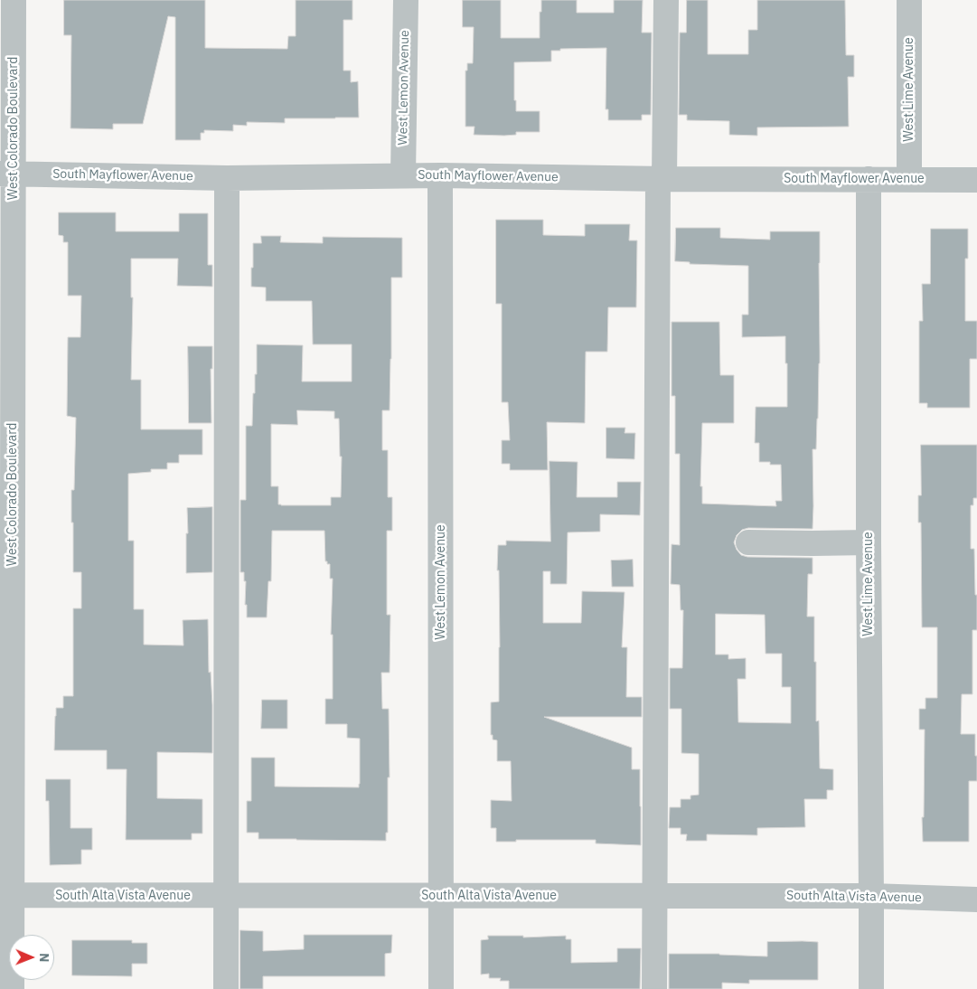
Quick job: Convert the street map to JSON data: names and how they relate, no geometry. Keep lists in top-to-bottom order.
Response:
{
  "streets": {
    "street": [
      "West Lemon Avenue",
      "West Lime Avenue",
      "West Colorado Boulevard",
      "South Mayflower Avenue",
      "South Alta Vista Avenue"
    ]
  },
  "crossings": [
    ["West Lemon Avenue", "South Mayflower Avenue"],
    ["West Lemon Avenue", "South Alta Vista Avenue"],
    ["West Lime Avenue", "South Mayflower Avenue"],
    ["West Lime Avenue", "South Alta Vista Avenue"],
    ["West Colorado Boulevard", "South Mayflower Avenue"],
    ["West Colorado Boulevard", "South Alta Vista Avenue"]
  ],
  "north": "right"
}
